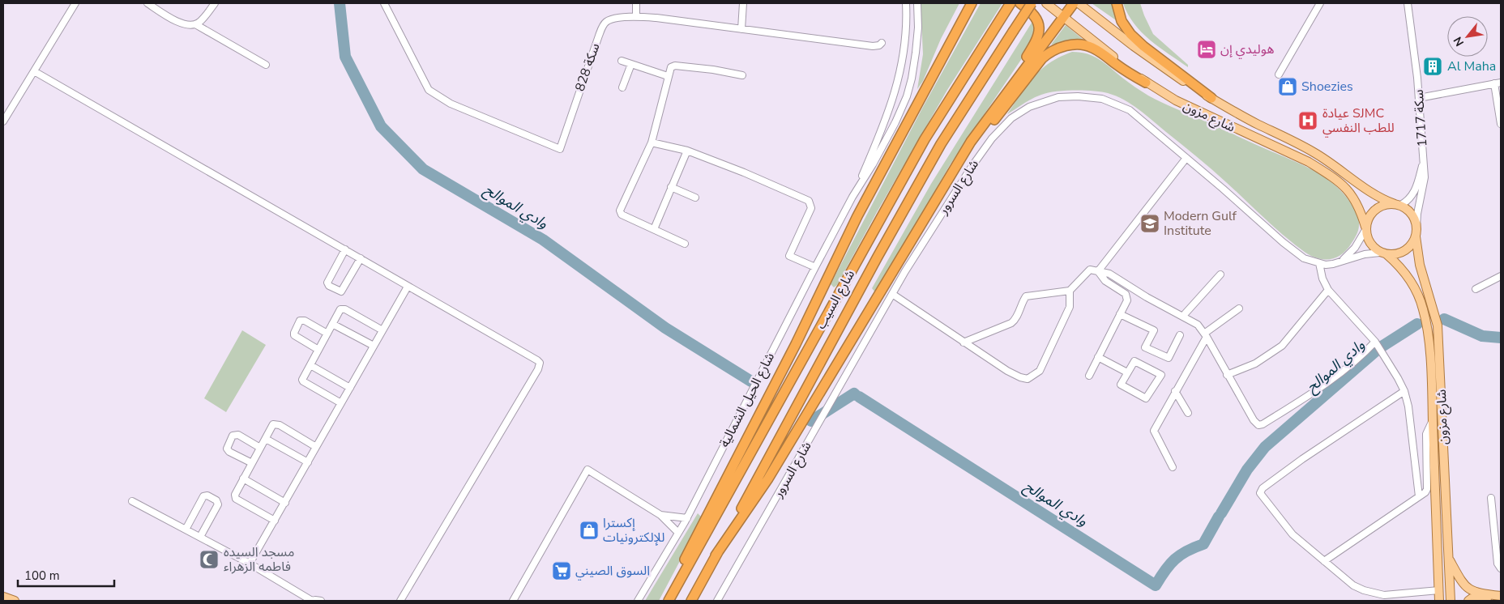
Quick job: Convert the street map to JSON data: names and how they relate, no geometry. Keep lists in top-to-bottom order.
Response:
{
  "streets": {
    "highway": ["شارع السيب"],
    "main road": ["شارع مزون"],
    "street": [
      "سكة 828",
      "سكة 1717",
      "شارع السرور",
      "شارع الحيل الشمالية"
    ]
  },
  "crossings": [
    ["شارع مزون", "سكة 1717"],
    ["شارع مزون", "شارع السرور"],
    ["سكة 1717", "شارع السرور"]
  ],
  "water": ["وادي الموالح"],
  "places": {
    "hotel": ["هوليدي إن"],
    "building": ["Al Maha"],
    "shop": ["Shoezies", "إكسترا للإلكترونيات"],
    "hospital": ["عيادة SJMC للطب النفسي"],
    "school or university": ["Modern Gulf Institute"],
    "mosque": ["مسجد السيده فاطمه الزهراء"],
    "supermarket": ["السوق الصيني"]
  },
  "scale_bar": "100 m",
  "north": "bottom left"
}
